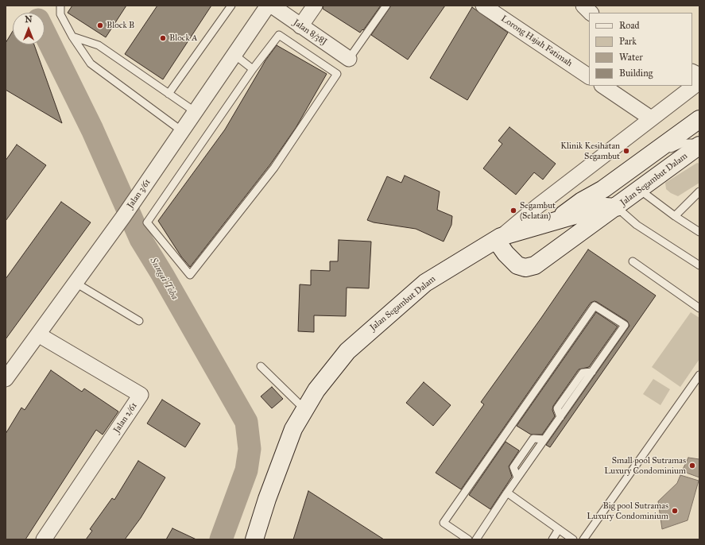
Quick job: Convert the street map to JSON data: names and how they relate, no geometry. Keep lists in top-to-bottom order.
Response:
{
  "streets": {
    "street": [
      "Jalan 8/38J",
      "Lorong Hajah Fatimah",
      "Jalan Segambut Dalam",
      "Jalan 3/61",
      "Jalan 2/61"
    ]
  },
  "crossings": [
    ["Jalan 3/61", "Jalan 2/61"]
  ],
  "water": ["Sungai Toba"],
  "places": [
    "Block B",
    "Block A",
    "Klinik Kesihatan Segambut",
    "Segambut (Selatan)",
    "Small pool Sutramas Luxury Condominium",
    "Big pool Sutramas Luxury Condominium"
  ],
  "legend": [
    "Road",
    "Park",
    "Water",
    "Building"
  ],
  "north": "top"
}
